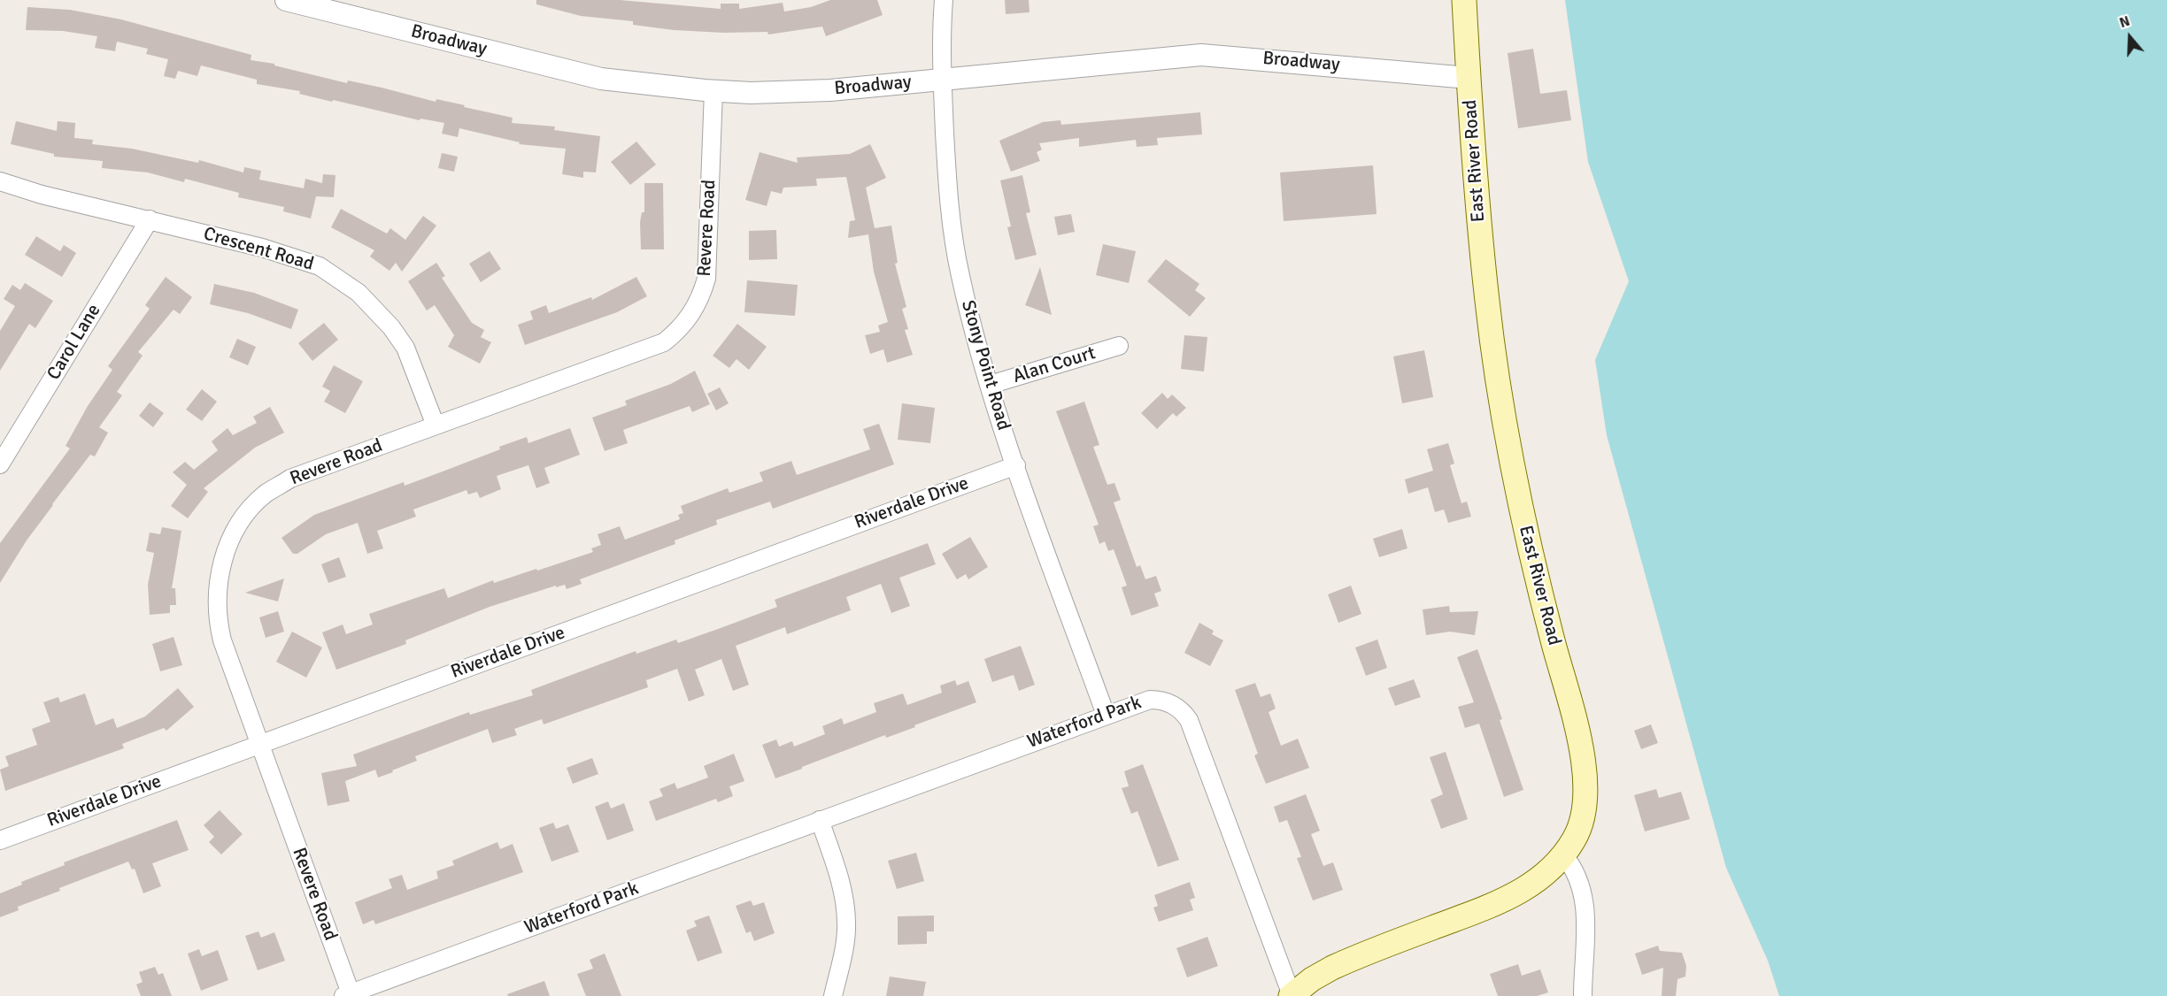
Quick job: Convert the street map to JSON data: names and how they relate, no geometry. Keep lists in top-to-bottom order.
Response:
{
  "streets": {
    "main road": ["East River Road"],
    "street": [
      "Broadway",
      "Revere Road",
      "Crescent Road",
      "Carol Lane",
      "Stony Point Road",
      "Alan Court",
      "Riverdale Drive",
      "Waterford Park"
    ]
  },
  "crossings": [
    ["Broadway", "East River Road"],
    ["Broadway", "Revere Road"],
    ["Broadway", "Stony Point Road"],
    ["East River Road", "Waterford Park"],
    ["Revere Road", "Crescent Road"],
    ["Revere Road", "Riverdale Drive"],
    ["Revere Road", "Waterford Park"],
    ["Crescent Road", "Carol Lane"],
    ["Stony Point Road", "Alan Court"],
    ["Stony Point Road", "Riverdale Drive"],
    ["Stony Point Road", "Waterford Park"]
  ],
  "north": "top"
}
